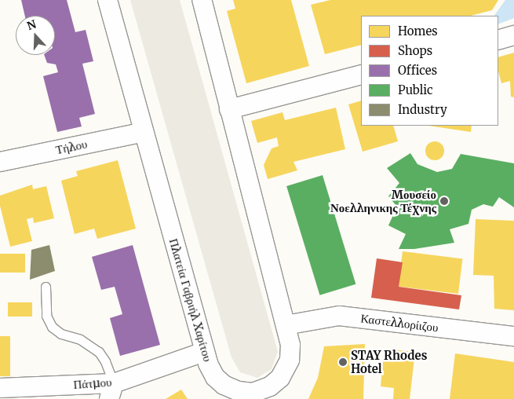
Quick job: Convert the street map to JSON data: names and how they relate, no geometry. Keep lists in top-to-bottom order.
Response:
{
  "streets": {
    "street": [
      "Τήλου",
      "Πλατεία Γαβριήλ Χαρίτου",
      "Καστελλορίιζου",
      "Πάτμου"
    ]
  },
  "crossings": [
    ["Τήλου", "Πλατεία Γαβριήλ Χαρίτου"],
    ["Πλατεία Γαβριήλ Χαρίτου", "Καστελλορίιζου"],
    ["Πλατεία Γαβριήλ Χαρίτου", "Πάτμου"]
  ],
  "places": ["Μουσείο Νοελληνικης Τέχνης", "STAY Rhodes Hotel"],
  "legend": [
    "Homes",
    "Shops",
    "Offices",
    "Public",
    "Industry"
  ],
  "north": "top"
}
